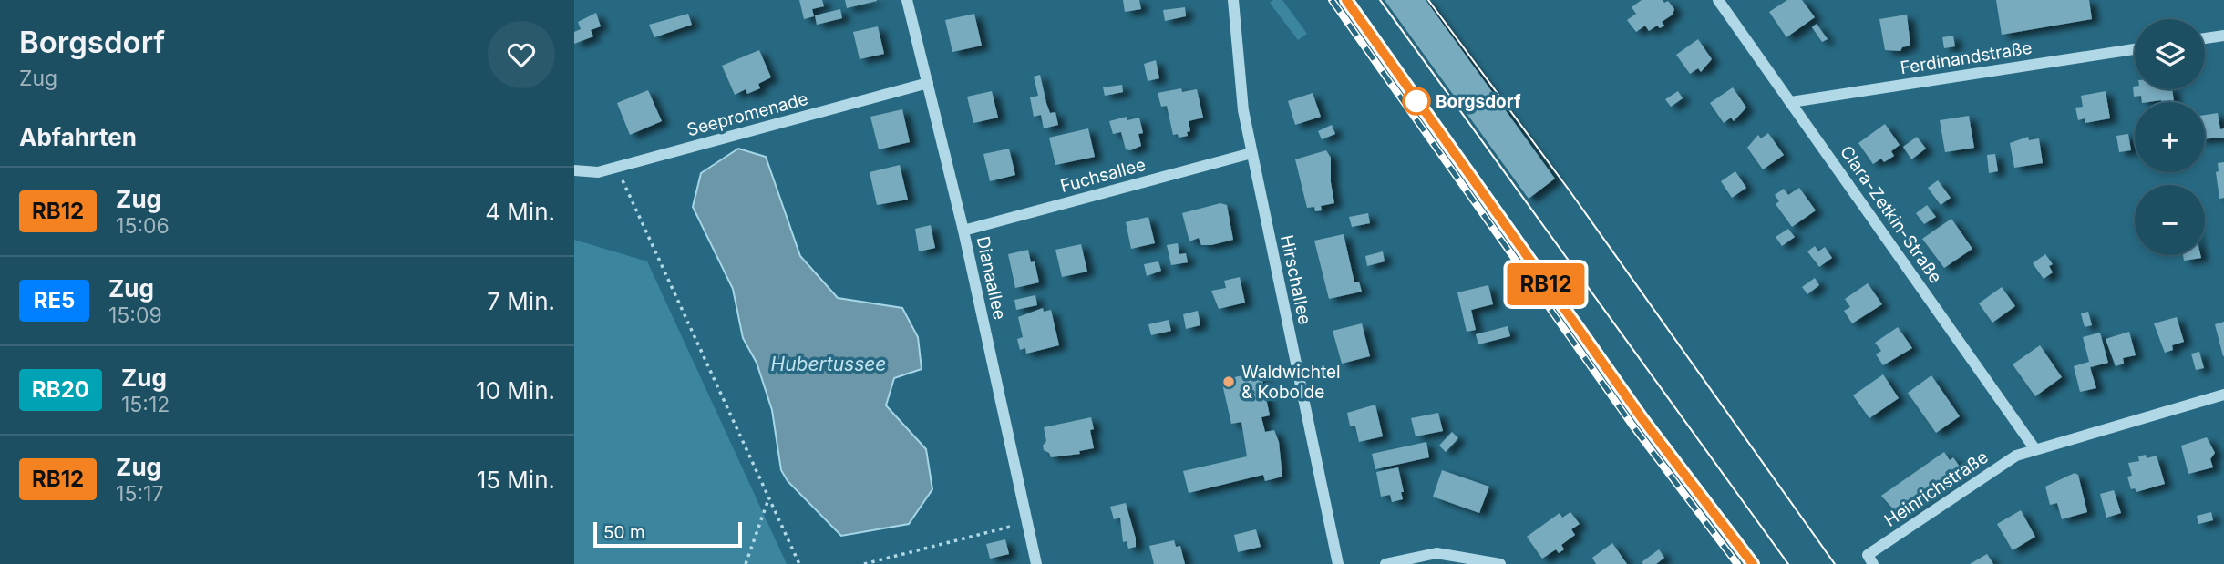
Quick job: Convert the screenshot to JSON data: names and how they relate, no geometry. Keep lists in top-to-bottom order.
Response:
{
  "streets": {
    "street": [
      "Ferdinandstraße",
      "Seepromenade",
      "Fuchsallee",
      "Clara-Zetkin-Straße",
      "Dianaallee",
      "Hirschallee",
      "Heinrichstraße"
    ]
  },
  "crossings": [
    ["Ferdinandstraße", "Clara-Zetkin-Straße"],
    ["Seepromenade", "Dianaallee"],
    ["Fuchsallee", "Dianaallee"],
    ["Fuchsallee", "Hirschallee"],
    ["Clara-Zetkin-Straße", "Heinrichstraße"]
  ],
  "water": ["Hubertussee"],
  "places": ["Borgsdorf", "Waldwichtel & Kobolde"],
  "scale_bar": "50 m",
  "page": {
    "heading": [
      ["Borgsdorf", "Zug"],
      "Abfahrten"
    ],
    "on_map": "RB12",
    "map_buttons": ["+", "−"],
    "list": [
      {
        "mark": "RB12",
        "name": "Zug",
        "note": "15:06",
        "value": "4 Min."
      },
      {
        "mark": "RE5",
        "name": "Zug",
        "note": "15:09",
        "value": "7 Min."
      },
      {
        "mark": "RB20",
        "name": "Zug",
        "note": "15:12",
        "value": "10 Min."
      },
      {
        "mark": "RB12",
        "name": "Zug",
        "note": "15:17",
        "value": "15 Min."
      }
    ],
    "scale": "50 m"
  }
}
